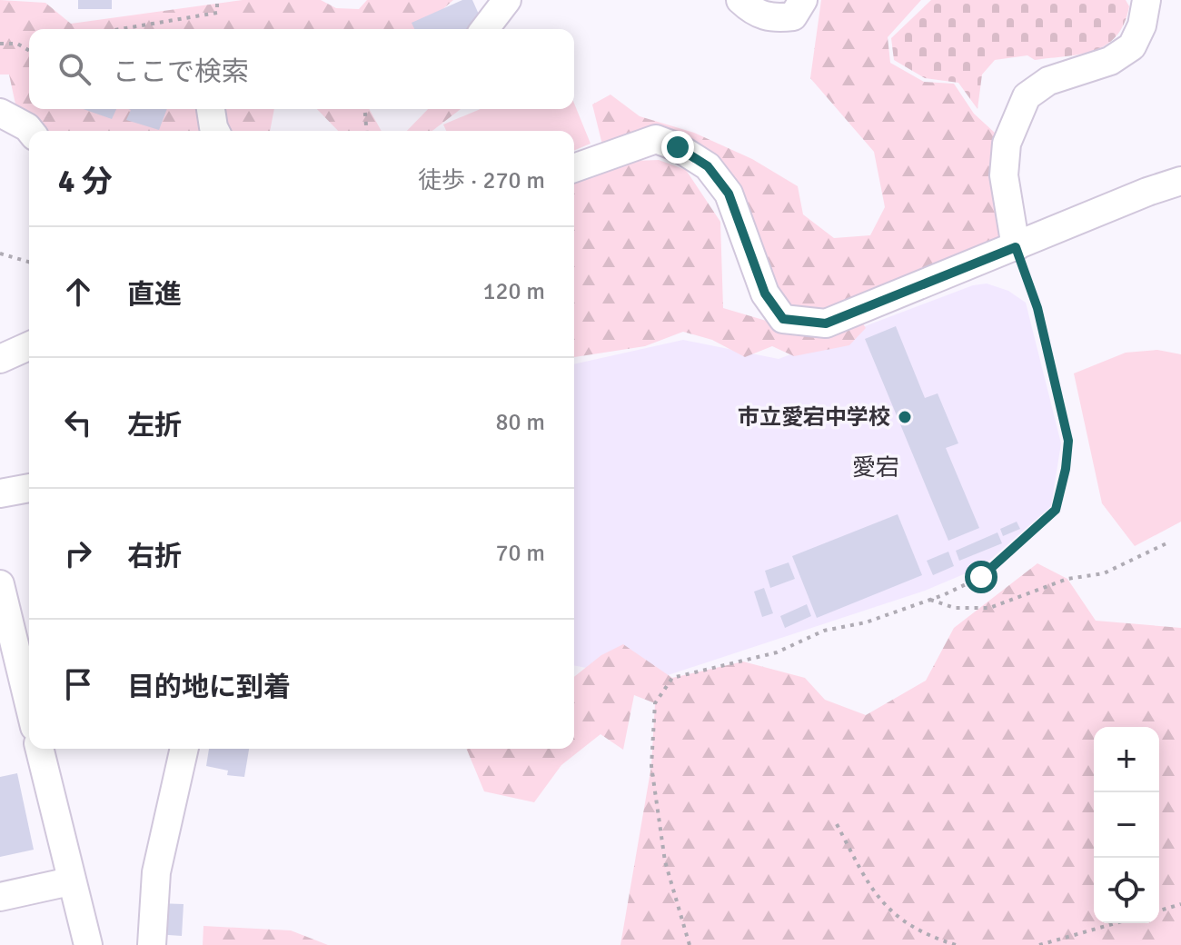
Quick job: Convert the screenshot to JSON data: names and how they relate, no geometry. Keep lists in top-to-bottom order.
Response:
{
  "districts": ["愛宕"],
  "places": ["市立愛宕中学校"],
  "page": {
    "search": "ここで検索",
    "heading": ["4 分", "徒歩 · 270 m"],
    "list": [
      ["直進", "120 m"],
      ["左折", "80 m"],
      ["右折", "70 m"],
      "目的地に到着"
    ],
    "map_buttons": ["+", "−"]
  }
}
